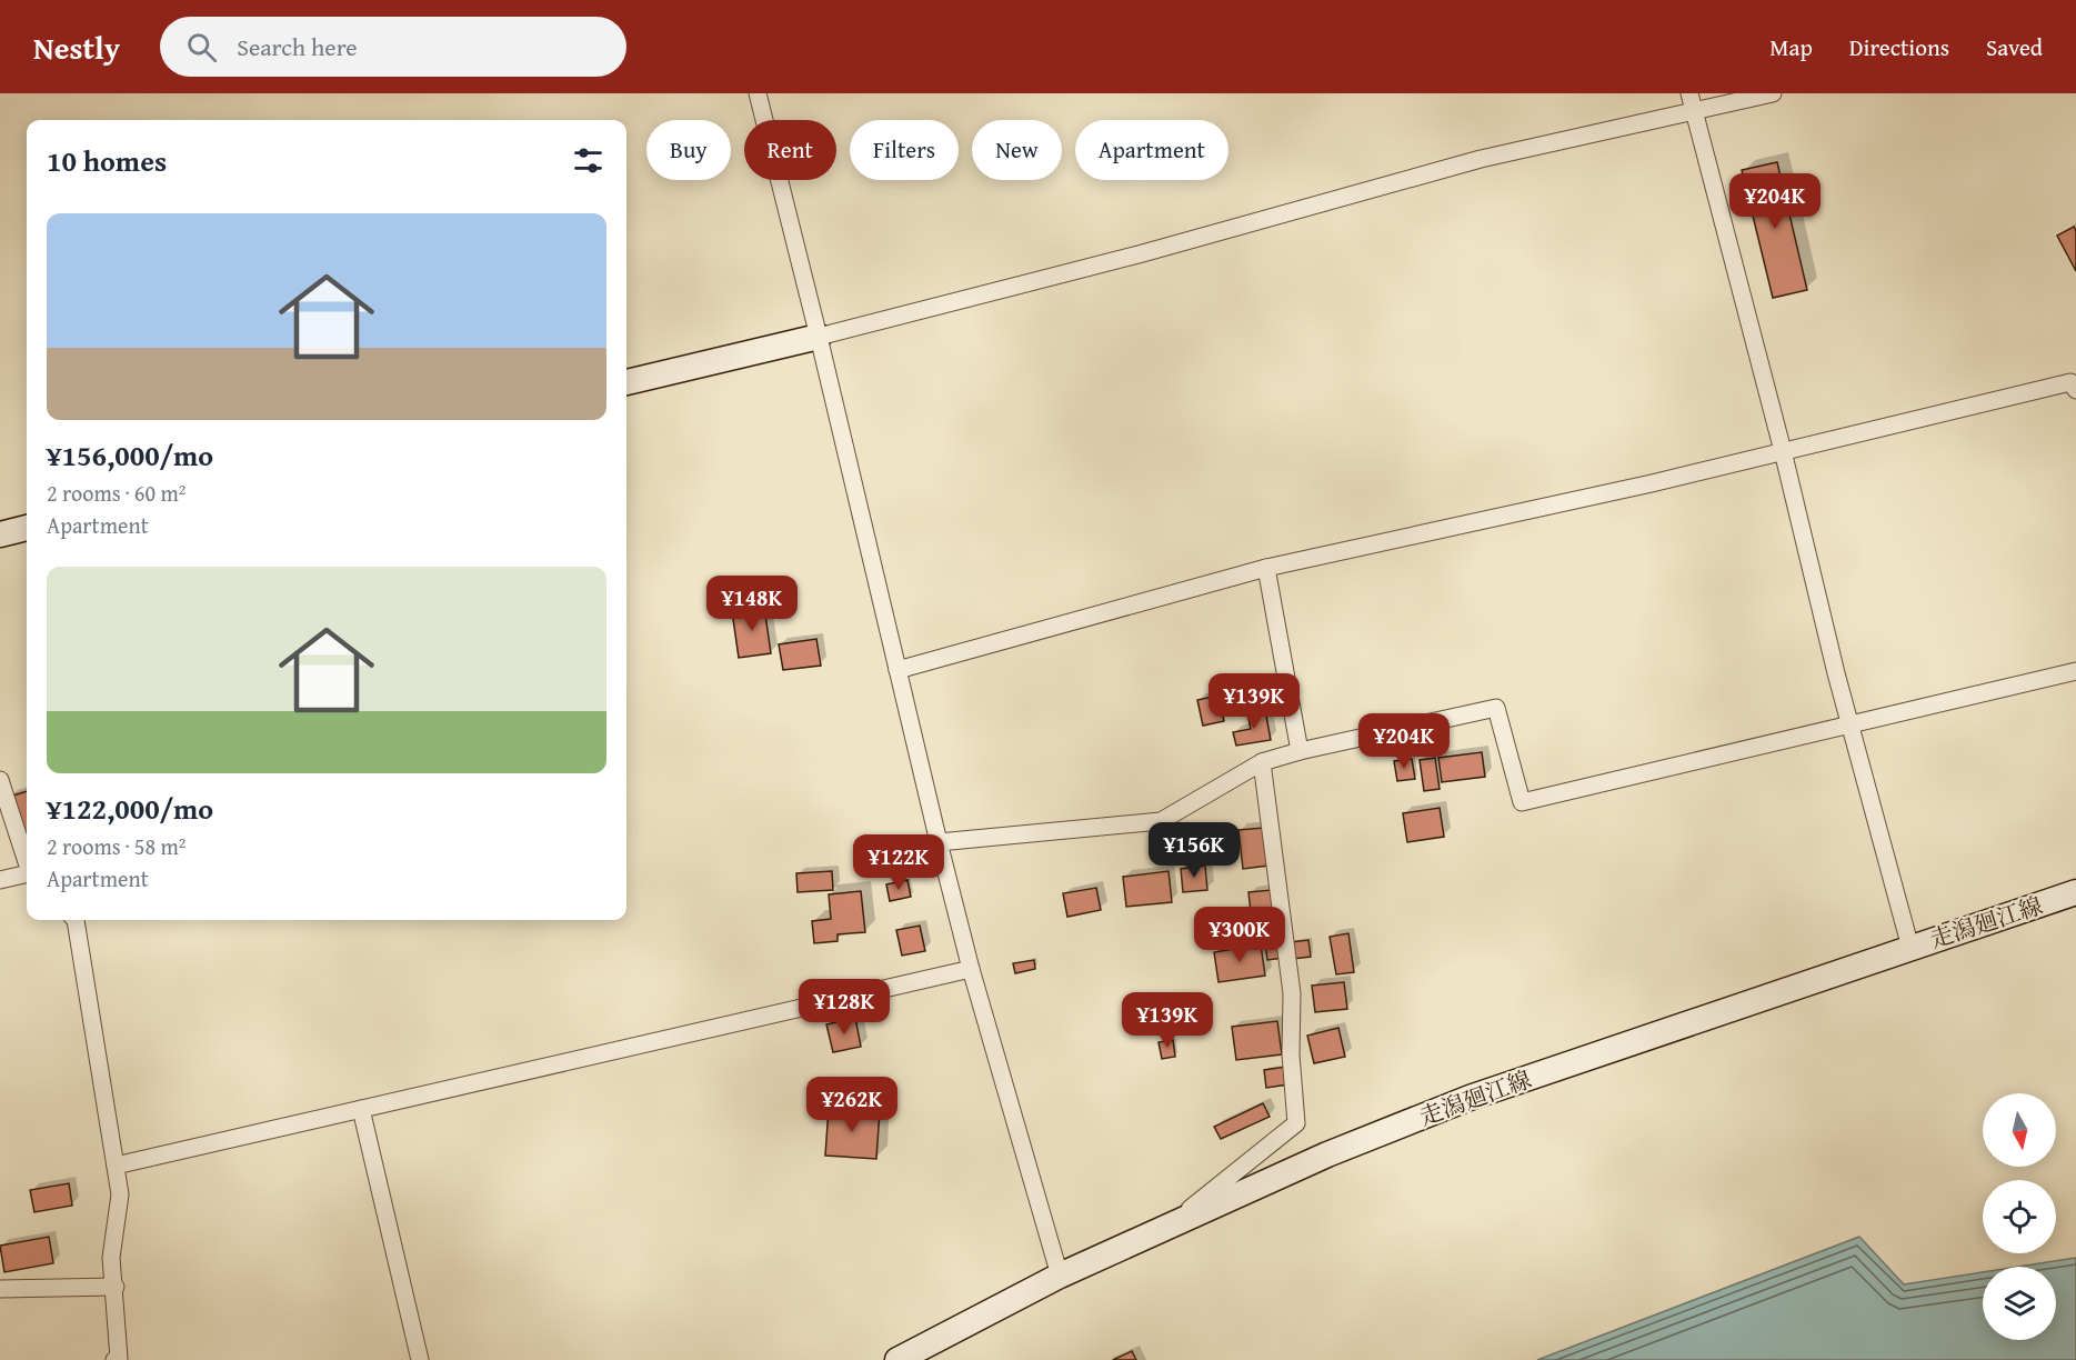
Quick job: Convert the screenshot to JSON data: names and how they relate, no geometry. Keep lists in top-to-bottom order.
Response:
{
  "streets": {
    "main road": ["走潟廻江線"]
  },
  "north": "bottom",
  "page": {
    "header": "Nestly",
    "search": "Search here",
    "nav": ["Map", "Directions", "Saved"],
    "chip": [
      "Buy",
      "Rent",
      "Filters",
      "New",
      "Apartment"
    ],
    "heading": "10 homes",
    "price": [
      "¥204K",
      "¥148K",
      "¥139K",
      "¥204K",
      "¥156K",
      "¥122K",
      "¥300K",
      "¥128K",
      "¥139K",
      "¥262K"
    ],
    "list": [
      {
        "name": "¥156,000/mo",
        "note": "2 rooms · 60 m² · Apartment"
      },
      {
        "name": "¥122,000/mo",
        "note": "2 rooms · 58 m² · Apartment"
      }
    ]
  }
}
